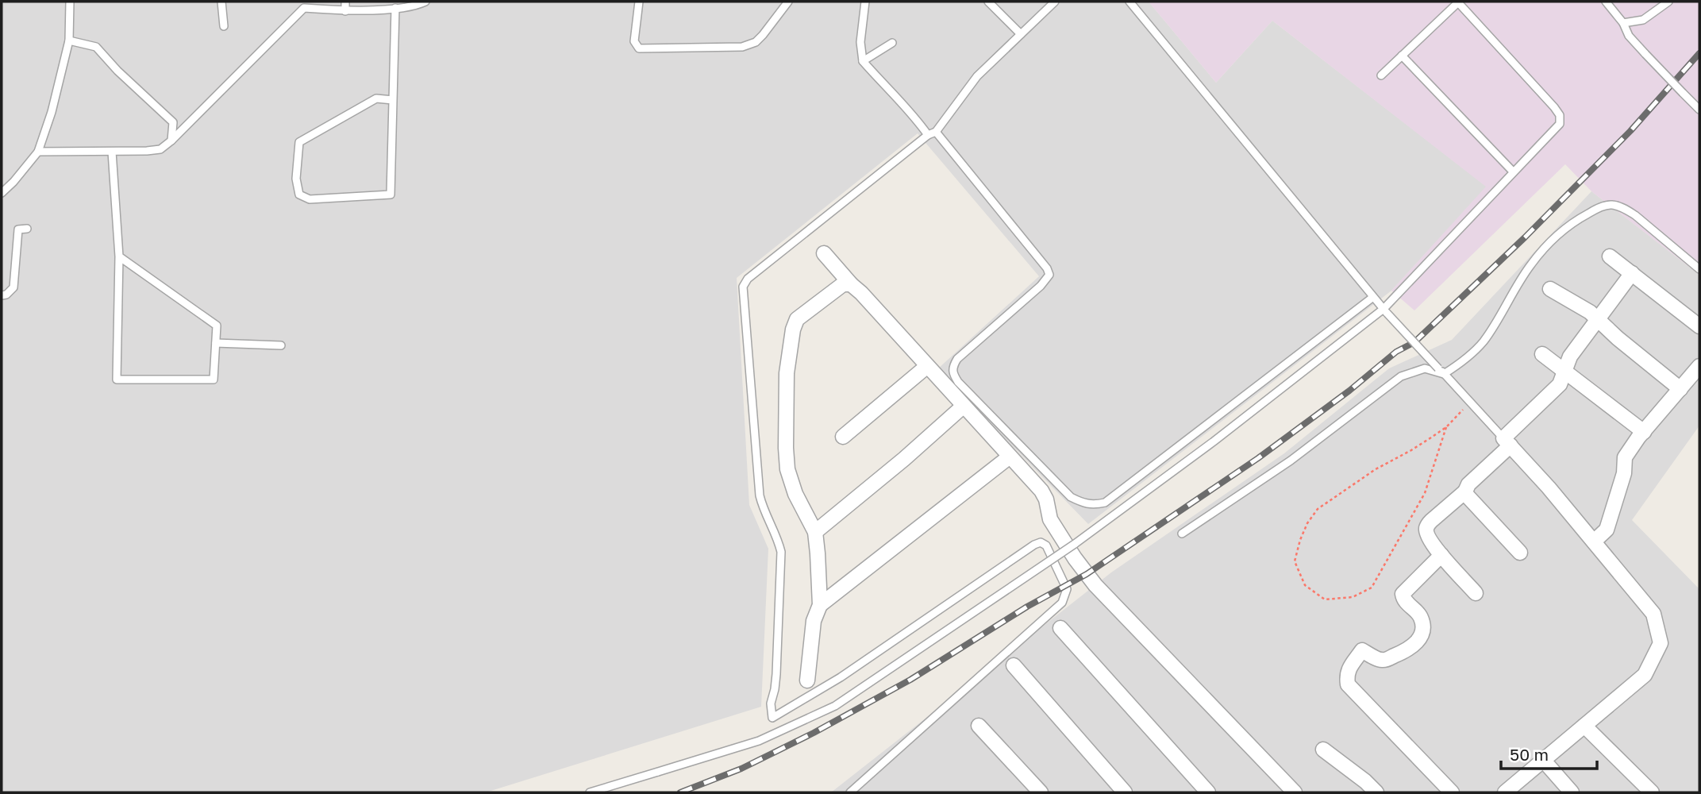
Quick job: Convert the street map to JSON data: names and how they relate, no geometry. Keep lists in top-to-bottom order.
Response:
{
  "scale_bar": "50 m"
}
